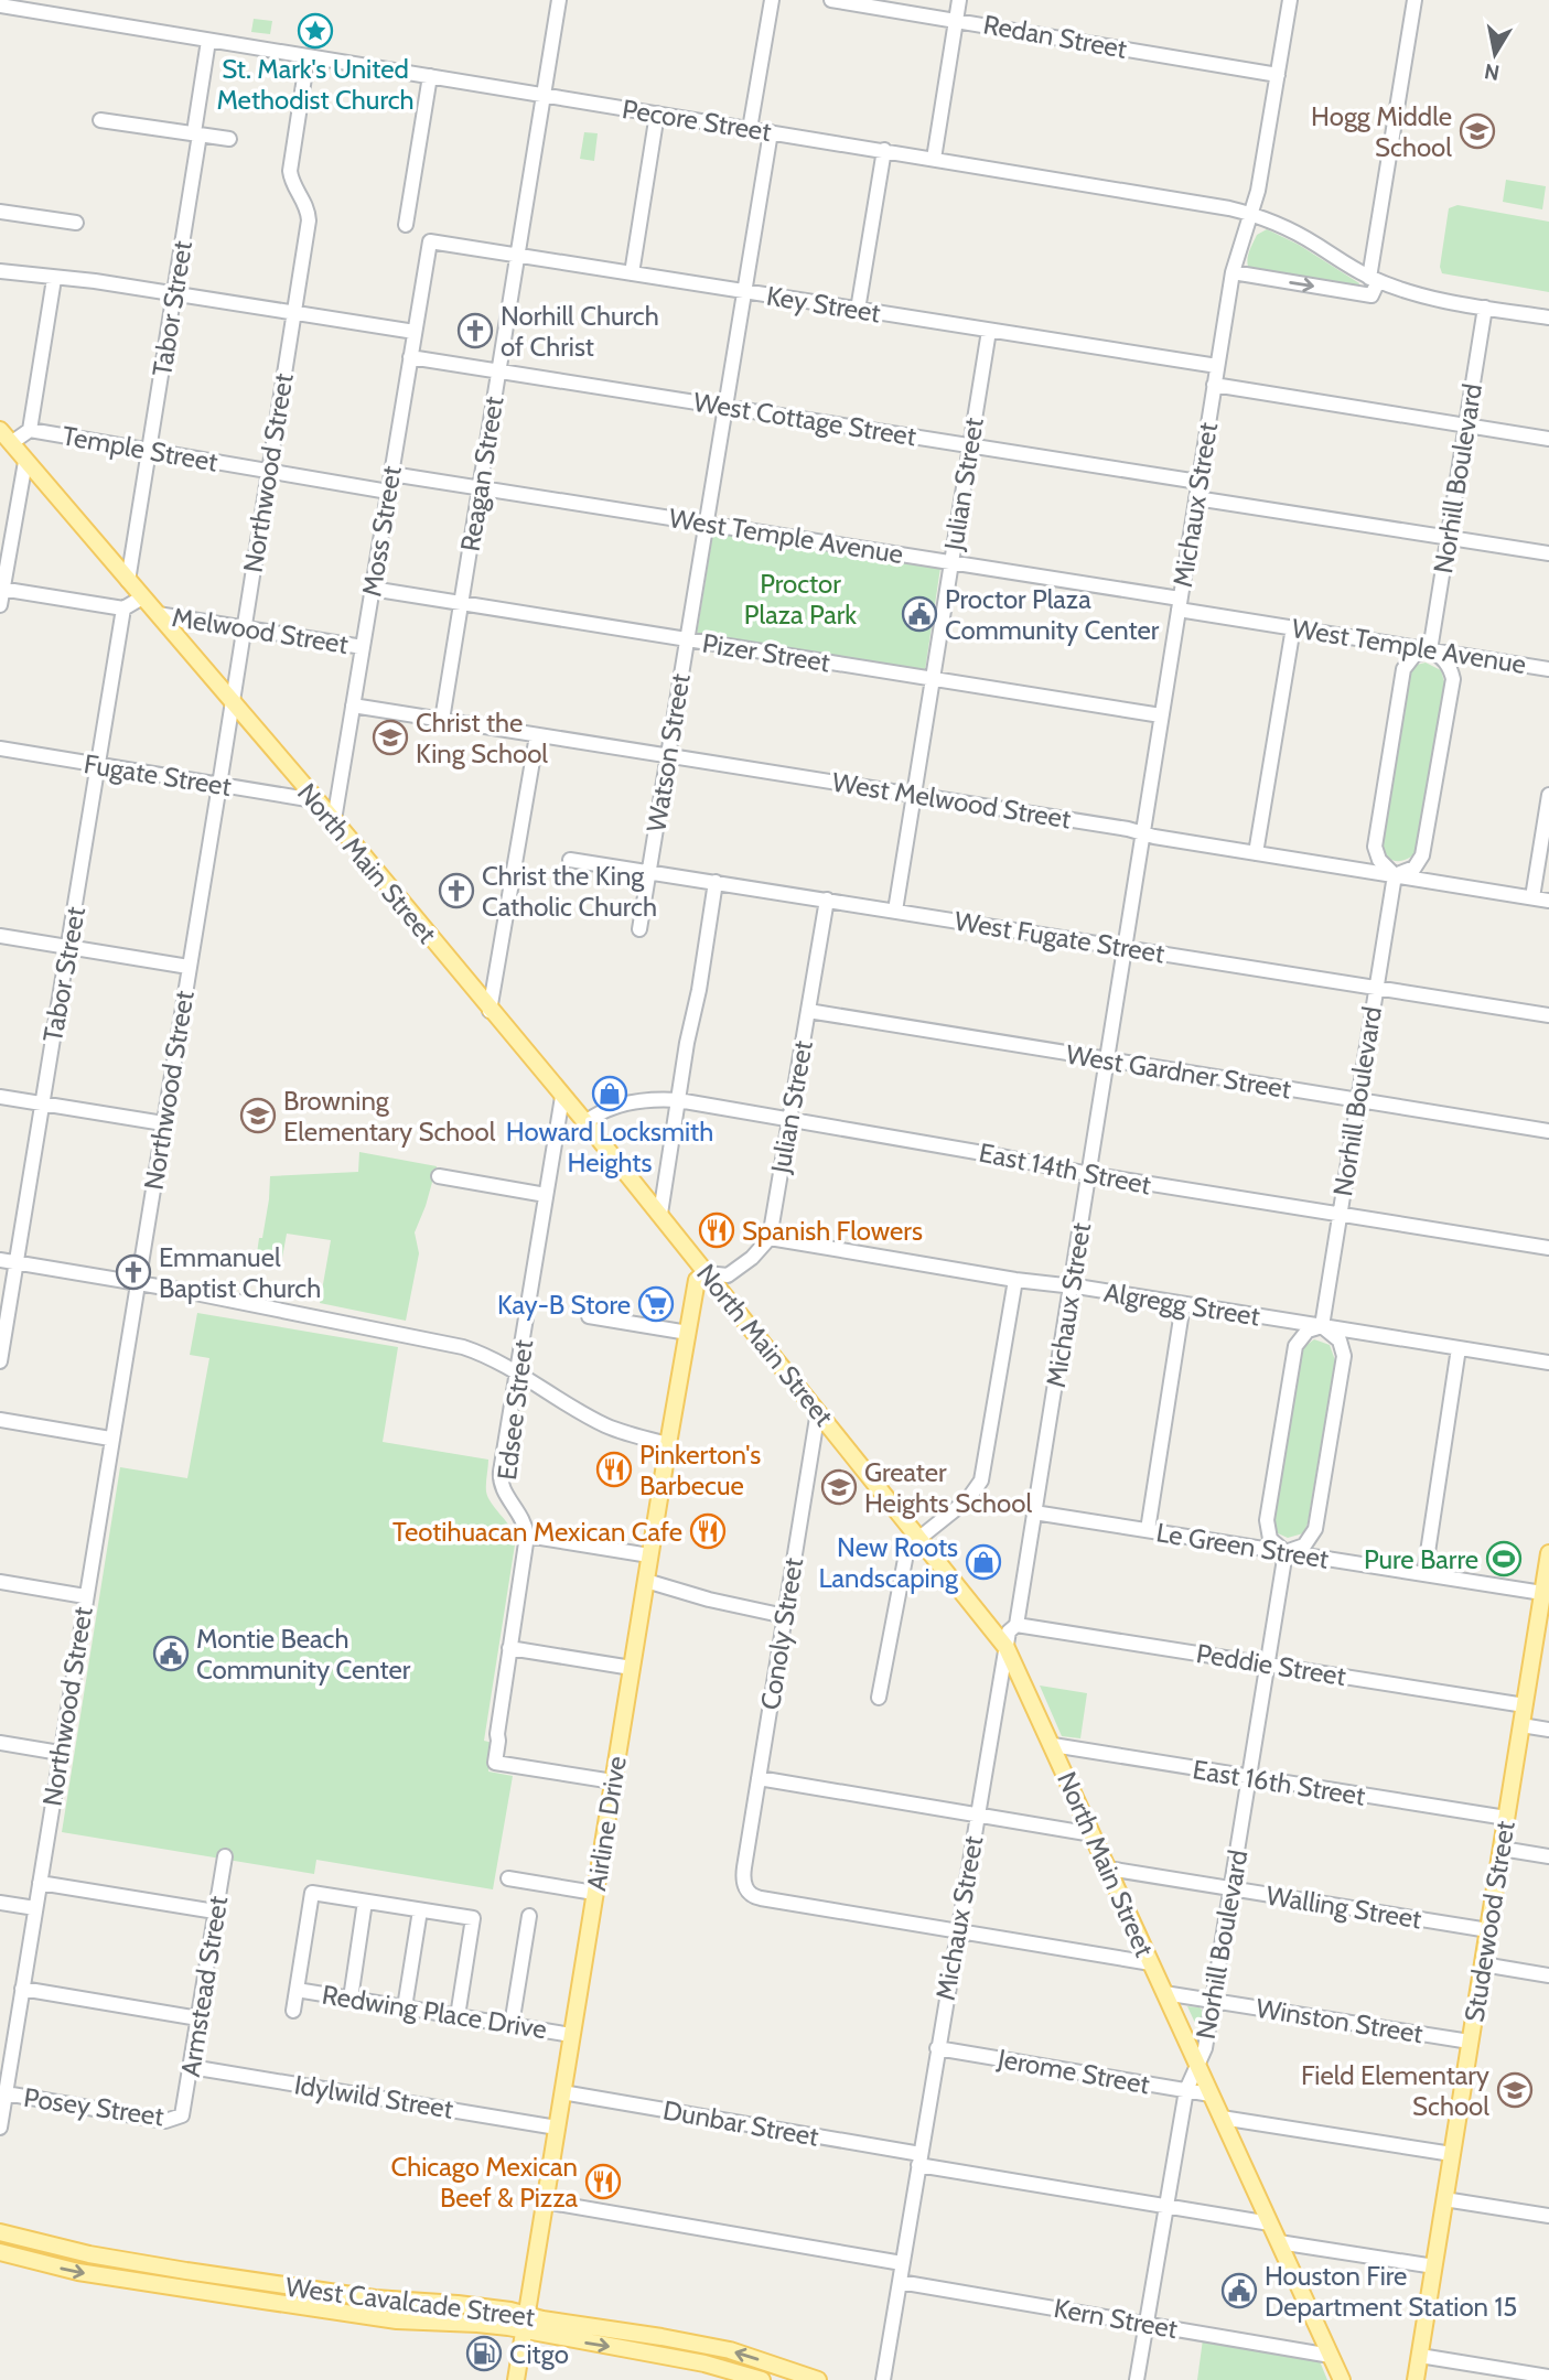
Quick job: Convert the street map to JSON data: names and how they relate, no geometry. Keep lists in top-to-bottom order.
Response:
{
  "streets": {
    "main road": [
      "North Main Street",
      "Airline Drive",
      "Studewood Street",
      "West Cavalcade Street"
    ],
    "street": [
      "Redan Street",
      "Pecore Street",
      "Key Street",
      "Tabor Street",
      "West Cottage Street",
      "Temple Street",
      "Northwood Street",
      "Reagan Street",
      "Norhill Boulevard",
      "Julian Street",
      "Michaux Street",
      "Moss Street",
      "West Temple Avenue",
      "Melwood Street",
      "Pizer Street",
      "Watson Street",
      "Fugate Street",
      "West Melwood Street",
      "West Fugate Street",
      "West Gardner Street",
      "East 14th Street",
      "Algregg Street",
      "Edsee Street",
      "Le Green Street",
      "Conoly Street",
      "Peddie Street",
      "East 16th Street",
      "Walling Street",
      "Armstead Street",
      "Redwing Place Drive",
      "Winston Street",
      "Jerome Street",
      "Idylwild Street",
      "Posey Street",
      "Dunbar Street",
      "Kern Street"
    ]
  },
  "crossings": [
    ["Redan Street", "Michaux Street"],
    ["Pecore Street", "Tabor Street"],
    ["Pecore Street", "Northwood Street"],
    ["Pecore Street", "Reagan Street"],
    ["Pecore Street", "Norhill Boulevard"],
    ["Pecore Street", "Michaux Street"],
    ["Pecore Street", "Watson Street"],
    ["Key Street", "Reagan Street"],
    ["Key Street", "Julian Street"],
    ["Key Street", "Michaux Street"],
    ["Key Street", "Moss Street"],
    ["Key Street", "Watson Street"],
    ["Tabor Street", "Temple Street"],
    ["Tabor Street", "Fugate Street"],
    ["Tabor Street", "North Main Street"],
    ["West Cottage Street", "Reagan Street"],
    ["West Cottage Street", "Julian Street"],
    ["West Cottage Street", "Michaux Street"],
    ["West Cottage Street", "Moss Street"],
    ["West Cottage Street", "Watson Street"],
    ["Temple Street", "Northwood Street"],
    ["Temple Street", "Moss Street"],
    ["Northwood Street", "Melwood Street"],
    ["Northwood Street", "Fugate Street"],
    ["Northwood Street", "North Main Street"],
    ["Northwood Street", "Posey Street"],
    ["Reagan Street", "West Temple Avenue"],
    ["Reagan Street", "Pizer Street"],
    ["Reagan Street", "West Melwood Street"],
    ["Norhill Boulevard", "West Temple Avenue"],
    ["Norhill Boulevard", "West Melwood Street"],
    ["Norhill Boulevard", "North Main Street"],
    ["Norhill Boulevard", "West Fugate Street"],
    ["Norhill Boulevard", "West Gardner Street"],
    ["Norhill Boulevard", "East 14th Street"],
    ["Norhill Boulevard", "Algregg Street"],
    ["Norhill Boulevard", "Le Green Street"],
    ["Norhill Boulevard", "Peddie Street"],
    ["Norhill Boulevard", "East 16th Street"],
    ["Norhill Boulevard", "Walling Street"],
    ["Norhill Boulevard", "Winston Street"],
    ["Norhill Boulevard", "Jerome Street"],
    ["Norhill Boulevard", "Dunbar Street"],
    ["Norhill Boulevard", "Kern Street"],
    ["Julian Street", "West Temple Avenue"],
    ["Julian Street", "Pizer Street"],
    ["Julian Street", "West Melwood Street"],
    ["Julian Street", "West Fugate Street"],
    ["Julian Street", "West Gardner Street"],
    ["Julian Street", "East 14th Street"],
    ["Julian Street", "Algregg Street"],
    ["Michaux Street", "West Temple Avenue"],
    ["Michaux Street", "Pizer Street"],
    ["Michaux Street", "West Melwood Street"],
    ["Michaux Street", "North Main Street"],
    ["Michaux Street", "West Fugate Street"],
    ["Michaux Street", "West Gardner Street"],
    ["Michaux Street", "East 14th Street"],
    ["Michaux Street", "Algregg Street"],
    ["Michaux Street", "Le Green Street"],
    ["Michaux Street", "Conoly Street"],
    ["Michaux Street", "Peddie Street"],
    ["Michaux Street", "Jerome Street"],
    ["Michaux Street", "Dunbar Street"],
    ["Michaux Street", "Kern Street"],
    ["Moss Street", "West Temple Avenue"],
    ["Moss Street", "Melwood Street"],
    ["Moss Street", "Pizer Street"],
    ["Moss Street", "West Melwood Street"],
    ["Moss Street", "North Main Street"],
    ["West Temple Avenue", "Watson Street"],
    ["Melwood Street", "North Main Street"],
    ["Pizer Street", "Watson Street"],
    ["Watson Street", "West Melwood Street"],
    ["Watson Street", "West Fugate Street"],
    ["Fugate Street", "North Main Street"],
    ["North Main Street", "East 14th Street"],
    ["North Main Street", "Edsee Street"],
    ["North Main Street", "Conoly Street"],
    ["North Main Street", "East 16th Street"],
    ["North Main Street", "Airline Drive"],
    ["North Main Street", "Walling Street"],
    ["North Main Street", "Winston Street"],
    ["North Main Street", "Jerome Street"],
    ["North Main Street", "Dunbar Street"],
    ["North Main Street", "Kern Street"],
    ["Le Green Street", "Studewood Street"],
    ["Peddie Street", "Studewood Street"],
    ["East 16th Street", "Studewood Street"],
    ["Airline Drive", "Redwing Place Drive"],
    ["Airline Drive", "Idylwild Street"],
    ["Airline Drive", "Dunbar Street"],
    ["Airline Drive", "West Cavalcade Street"],
    ["Walling Street", "Studewood Street"],
    ["Studewood Street", "Winston Street"],
    ["Armstead Street", "Idylwild Street"],
    ["Armstead Street", "Posey Street"]
  ],
  "parks": ["Proctor Plaza Park"],
  "places": {
    "place": ["St. Mark's United Methodist Church"],
    "school or university": [
      "Hogg Middle School",
      "Christ the King School",
      "Browning Elementary School",
      "Greater Heights School",
      "Field Elementary School"
    ],
    "church": ["Norhill Church of Christ", "Christ the King Catholic Church", "Emmanuel Baptist Church"],
    "public building": ["Proctor Plaza Community Center", "Montie Beach Community Center", "Houston Fire Department Station 15"],
    "shop": ["Howard Locksmith Heights", "New Roots Landscaping"],
    "restaurant": [
      "Spanish Flowers",
      "Pinkerton's Barbecue",
      "Teotihuacan Mexican Cafe",
      "Chicago Mexican Beef & Pizza"
    ],
    "supermarket": ["Kay-B Store"],
    "sports": ["Pure Barre"],
    "fuel station": ["Citgo"]
  },
  "north": "bottom"
}
